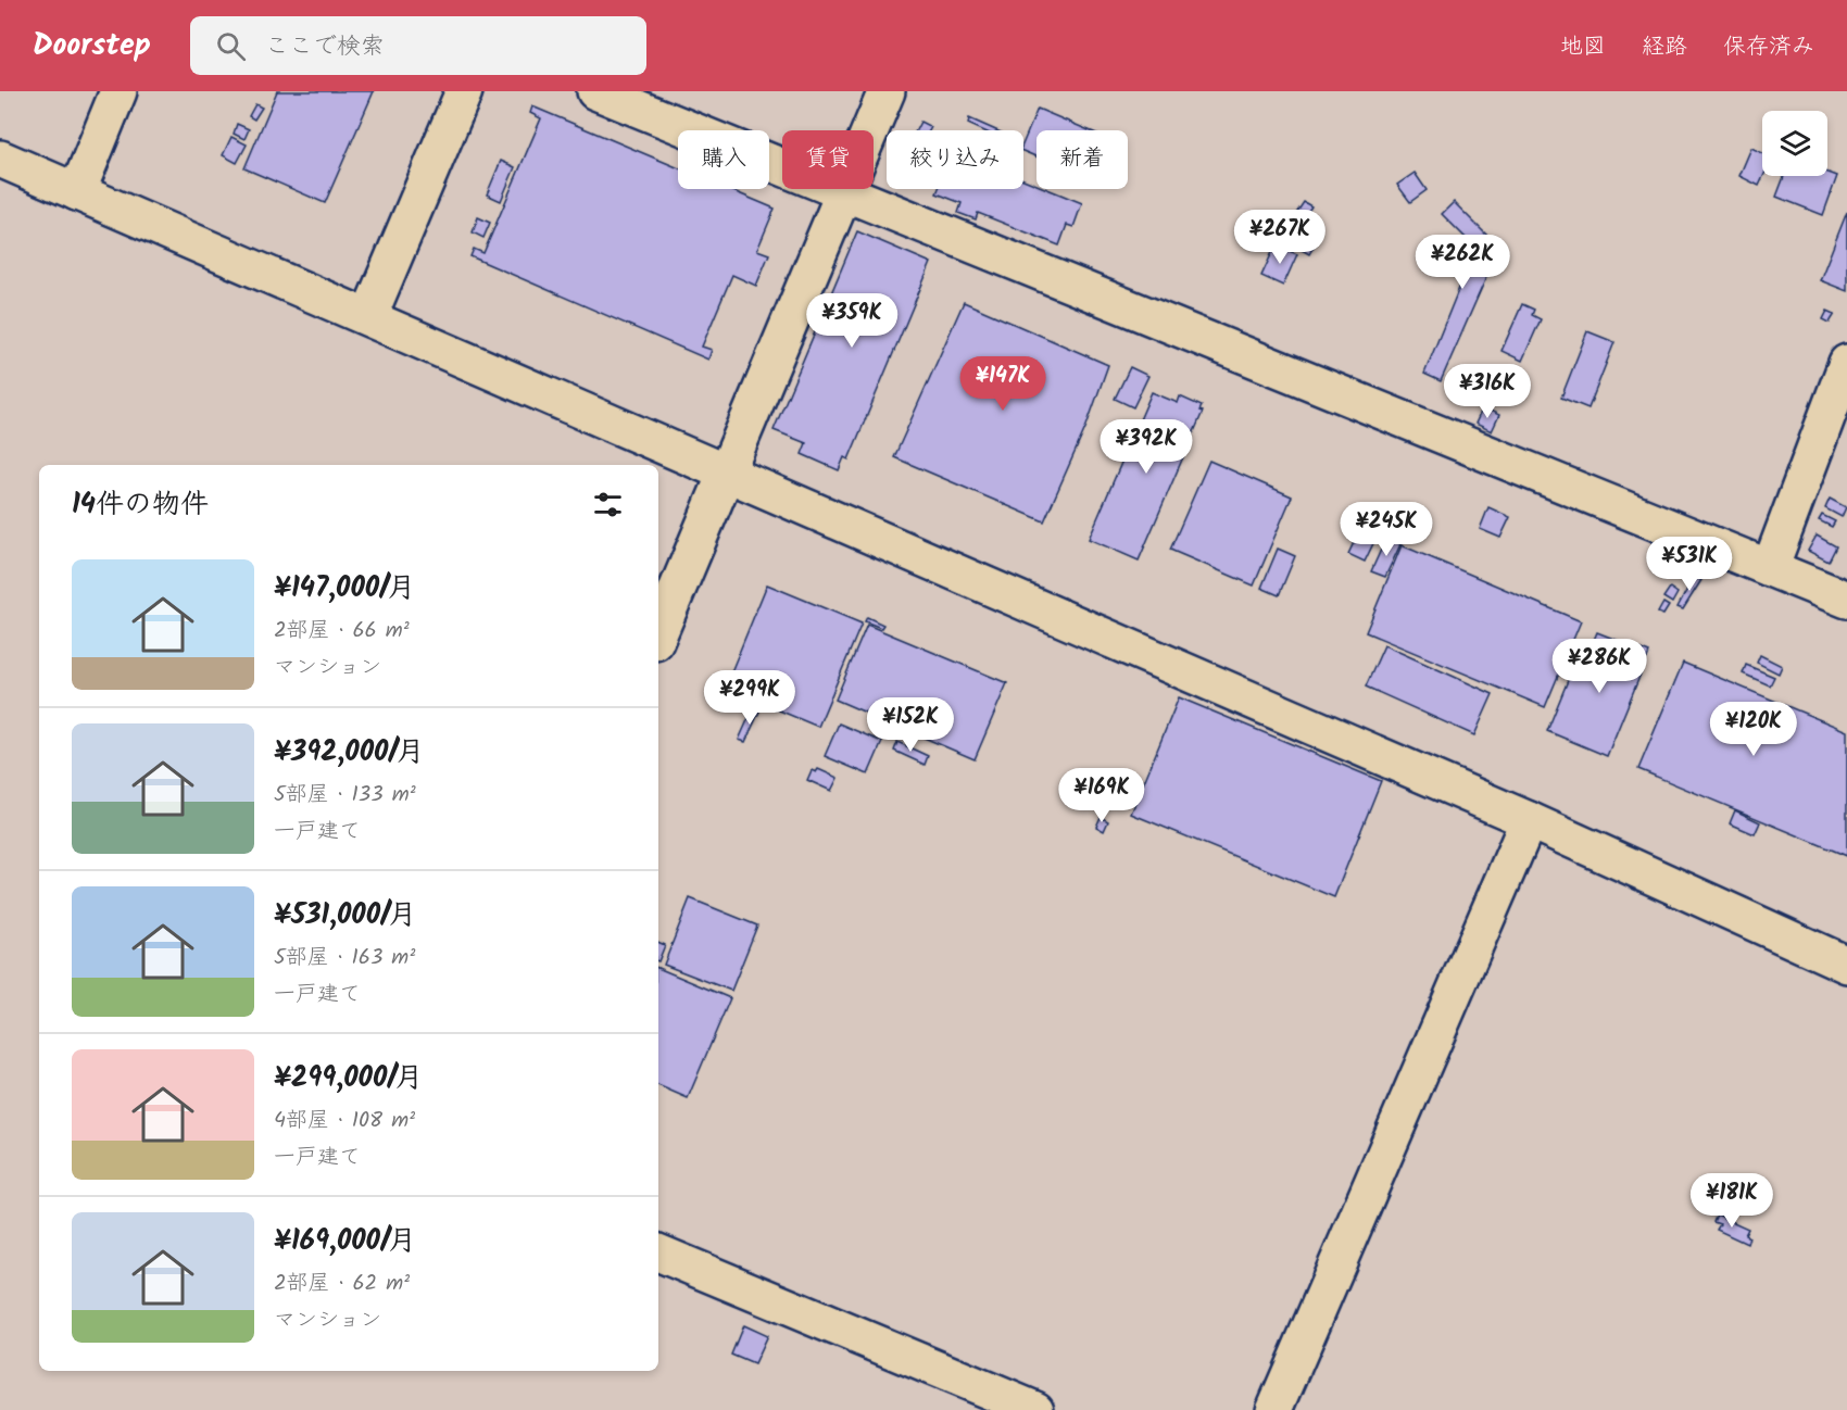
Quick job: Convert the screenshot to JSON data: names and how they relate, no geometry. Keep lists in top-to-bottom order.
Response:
{
  "page": {
    "header": "Doorstep",
    "search": "ここで検索",
    "nav": ["地図", "経路", "保存済み"],
    "chip": [
      "購入",
      "賃貸",
      "絞り込み",
      "新着"
    ],
    "price": [
      "¥267K",
      "¥262K",
      "¥359K",
      "¥147K",
      "¥316K",
      "¥392K",
      "¥245K",
      "¥531K",
      "¥286K",
      "¥299K",
      "¥152K",
      "¥120K",
      "¥169K",
      "¥181K"
    ],
    "heading": "14件の物件",
    "list": [
      {
        "name": "¥147,000/月",
        "note": "2部屋 · 66 m² · マンション"
      },
      {
        "name": "¥392,000/月",
        "note": "5部屋 · 133 m² · 一戸建て"
      },
      {
        "name": "¥531,000/月",
        "note": "5部屋 · 163 m² · 一戸建て"
      },
      {
        "name": "¥299,000/月",
        "note": "4部屋 · 108 m² · 一戸建て"
      },
      {
        "name": "¥169,000/月",
        "note": "2部屋 · 62 m² · マンション"
      }
    ]
  }
}
